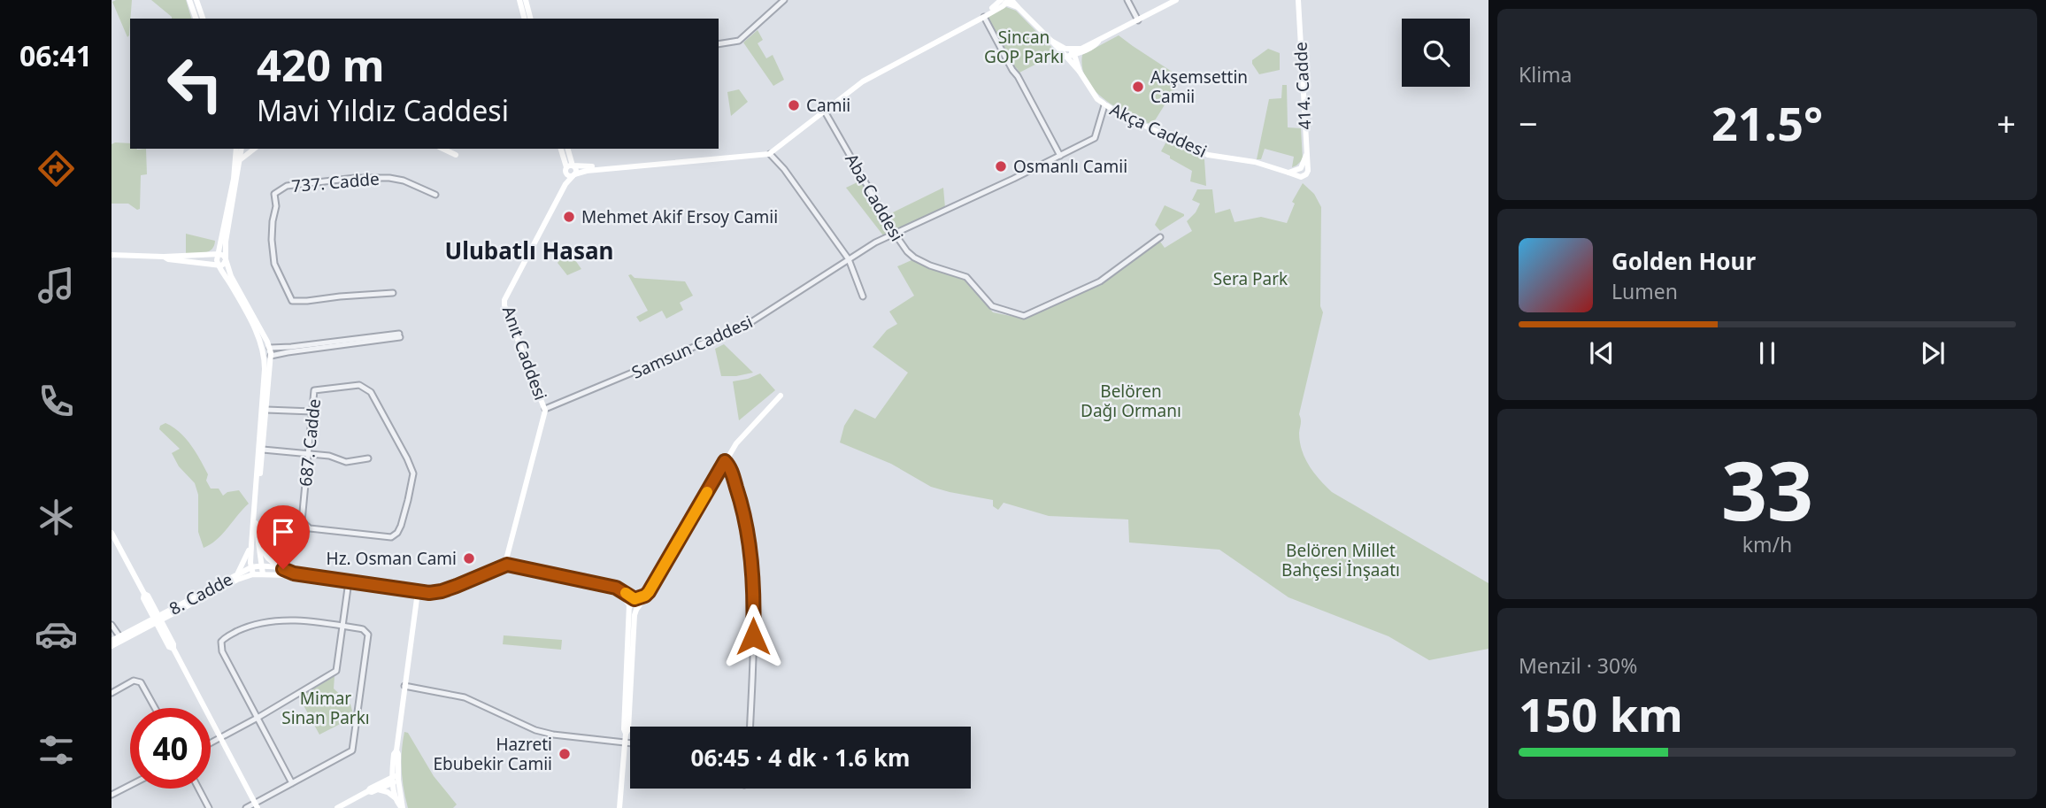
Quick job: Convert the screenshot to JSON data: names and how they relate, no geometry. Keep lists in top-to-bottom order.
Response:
{
  "streets": {
    "main road": [
      "414. Cadde",
      "Akça Caddesi",
      "Anıt Caddesi",
      "8. Cadde"
    ],
    "street": [
      "737. Cadde",
      "Aba Caddesi",
      "Samsun Caddesi",
      "687. Cadde"
    ]
  },
  "crossings": [
    ["414. Cadde", "Akça Caddesi"],
    ["Akça Caddesi", "Samsun Caddesi"],
    ["Aba Caddesi", "Samsun Caddesi"],
    ["Samsun Caddesi", "Anıt Caddesi"],
    ["Anıt Caddesi", "8. Cadde"]
  ],
  "districts": ["Ulubatlı Hasan"],
  "parks": [
    "Sincan GOP Parkı",
    "Sera Park",
    "Belören Dağı Ormanı",
    "Belören Millet Bahçesi İnşaatı",
    "Mimar Sinan Parkı"
  ],
  "places": [
    "Akşemsettin Camii",
    "Camii",
    "Osmanlı Camii",
    "Mehmet Akif Ersoy Camii",
    "Hz. Osman Cami",
    "Hazreti Ebubekir Camii"
  ],
  "page": {
    "tabs": "06:41",
    "tile": [
      "Klima",
      ["33", "km/h"],
      ["Menzil · 30%", "150 km"]
    ],
    "turn": ["420 m", "Mavi Yıldız Caddesi"],
    "heat": ["−", "21.5°", "+"],
    "song": ["Golden Hour", "Lumen"],
    "limit": "40",
    "trip": "06:45 · 4 dk · 1.6 km"
  }
}
